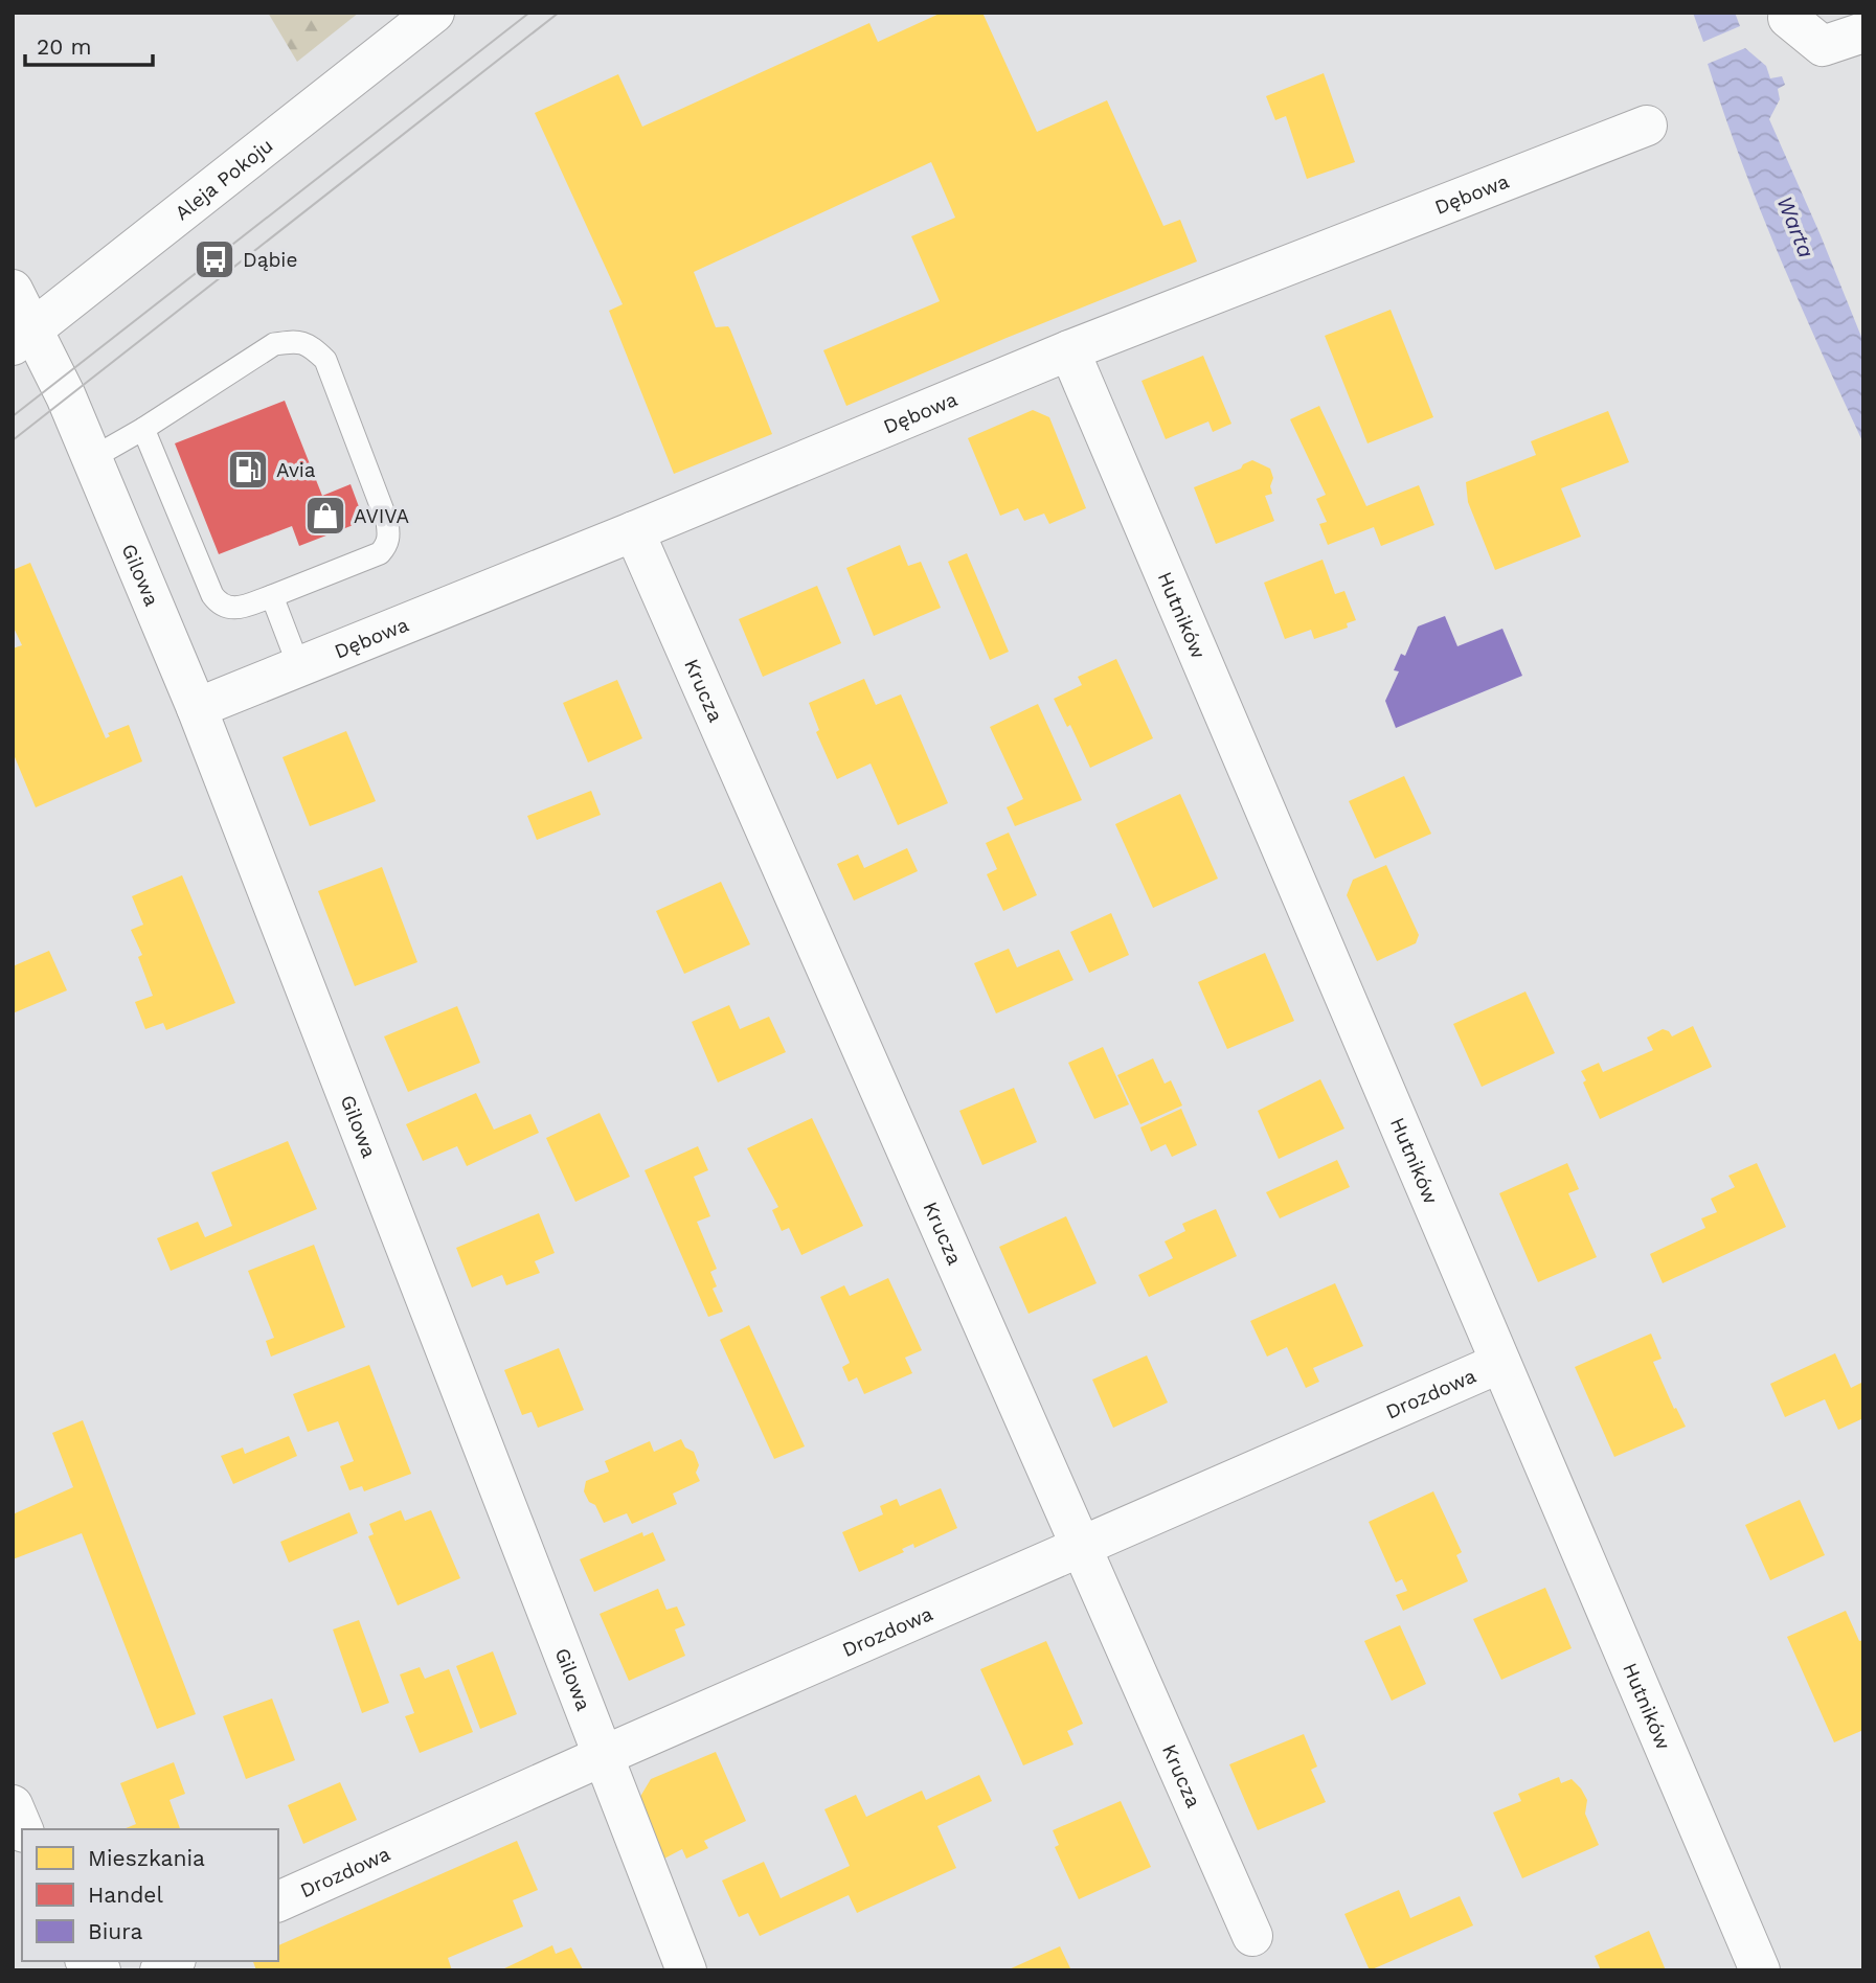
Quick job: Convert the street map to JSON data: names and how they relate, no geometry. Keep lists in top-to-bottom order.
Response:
{
  "streets": {
    "street": [
      "Aleja Pokoju",
      "Dębowa",
      "Gilowa",
      "Hutników",
      "Krucza",
      "Drozdowa"
    ]
  },
  "crossings": [
    ["Aleja Pokoju", "Gilowa"],
    ["Dębowa", "Gilowa"],
    ["Dębowa", "Hutników"],
    ["Dębowa", "Krucza"],
    ["Gilowa", "Drozdowa"],
    ["Hutników", "Drozdowa"],
    ["Krucza", "Drozdowa"]
  ],
  "water": ["Warta"],
  "places": {
    "bus stop": ["Dąbie"],
    "fuel station": ["Avia"],
    "shop": ["AVIVA"]
  },
  "legend": ["Mieszkania", "Handel", "Biura"],
  "scale_bar": "20 m"
}
